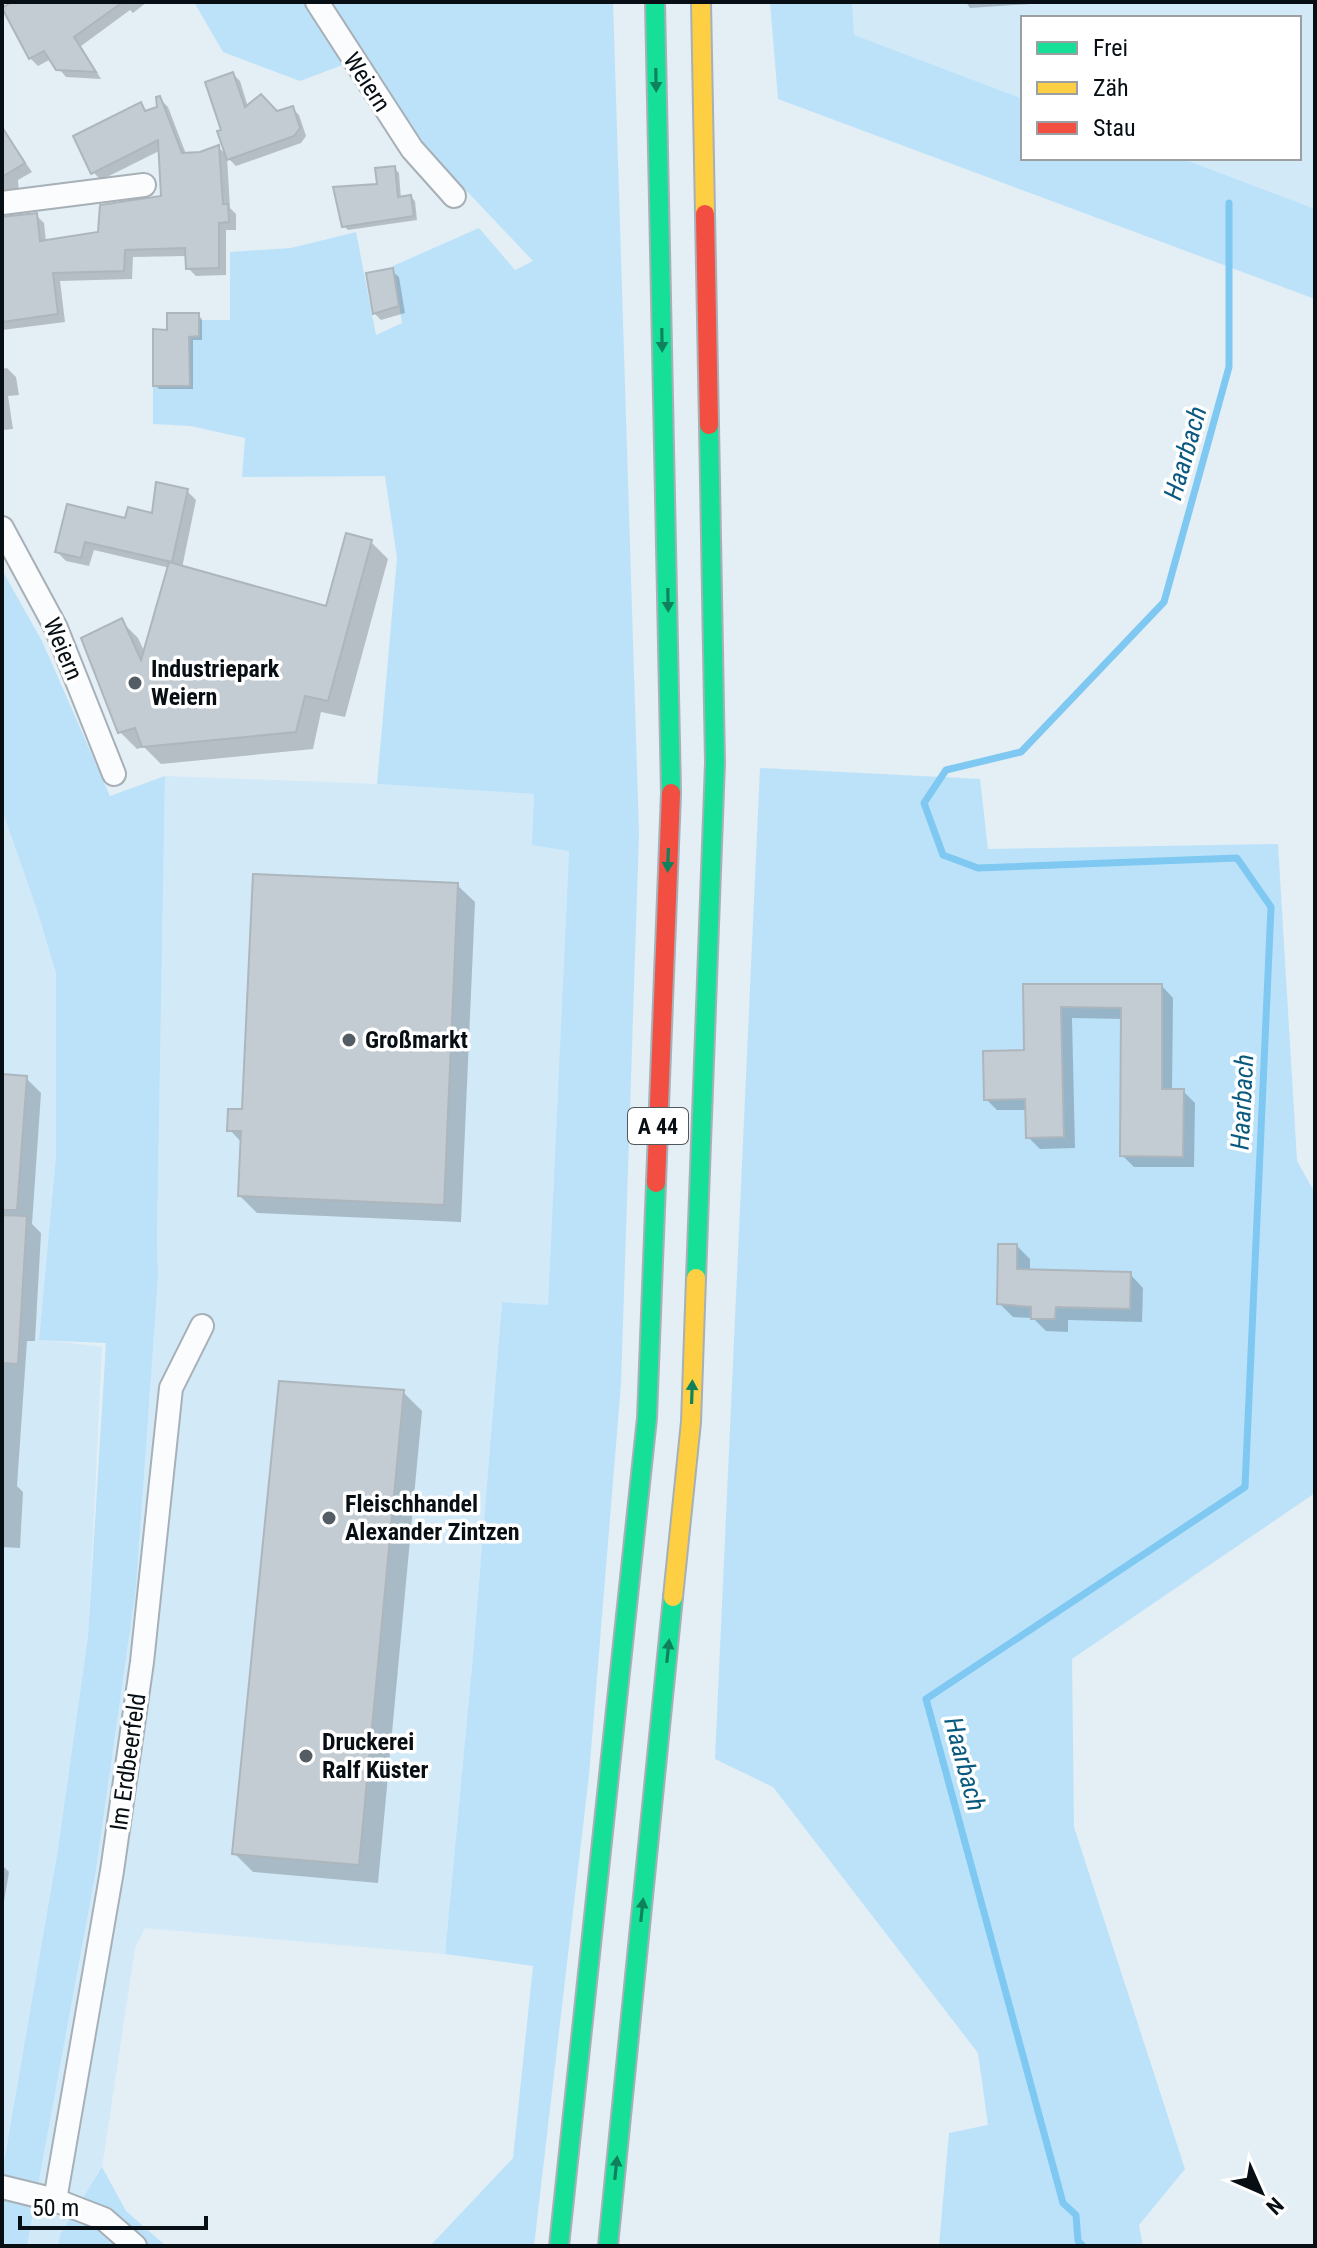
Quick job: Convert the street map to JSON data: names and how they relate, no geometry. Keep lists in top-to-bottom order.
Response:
{
  "streets": {
    "highway": ["A 44"],
    "street": ["Weiern", "Im Erdbeerfeld"]
  },
  "water": ["Haarbach"],
  "places": [
    "Industriepark Weiern",
    "Großmarkt",
    "Fleischhandel Alexander Zintzen",
    "Druckerei Ralf Küster"
  ],
  "legend": ["Frei", "Zäh", "Stau"],
  "scale_bar": "50 m",
  "north": "bottom right"
}
